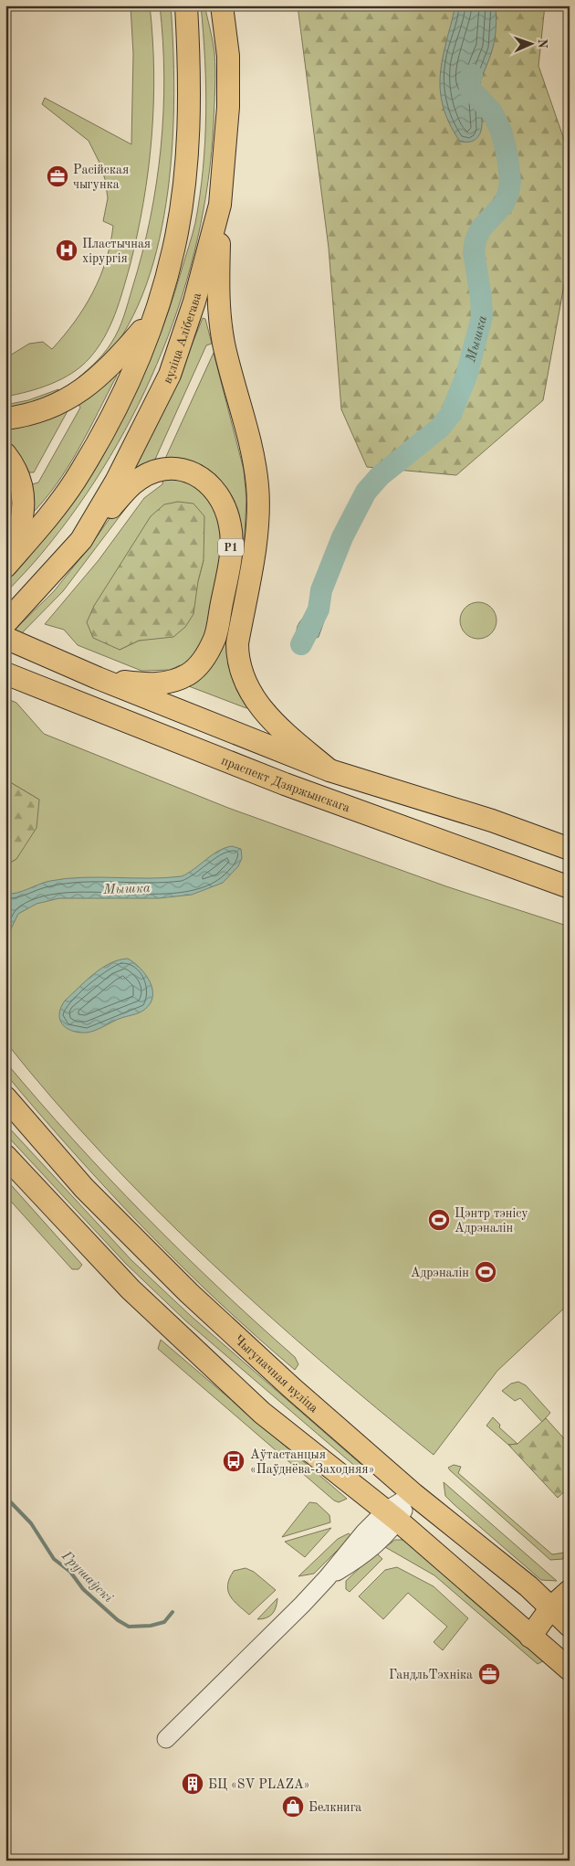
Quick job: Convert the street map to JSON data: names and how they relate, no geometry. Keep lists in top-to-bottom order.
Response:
{
  "streets": {
    "main road": [
      "вуліца Алібегава",
      "Р1",
      "праспект Дзяржынскага",
      "Чыгуначная вуліца"
    ]
  },
  "crossings": [
    ["вуліца Алібегава", "Р1"]
  ],
  "water": ["Мышка", "Грушаўскі"],
  "places": {
    "office": ["Расійская чыгунка", "ГандльТэхніка"],
    "hospital": ["Пластычная хірургія"],
    "sports": ["Цэнтр тэнісу Адрэналін", "Адрэналін"],
    "bus stop": ["Аўтастанцыя «Паўднёва-Заходняя»"],
    "building": ["БЦ «SV PLAZA»"],
    "shop": ["Белкнига"]
  },
  "north": "right"
}
